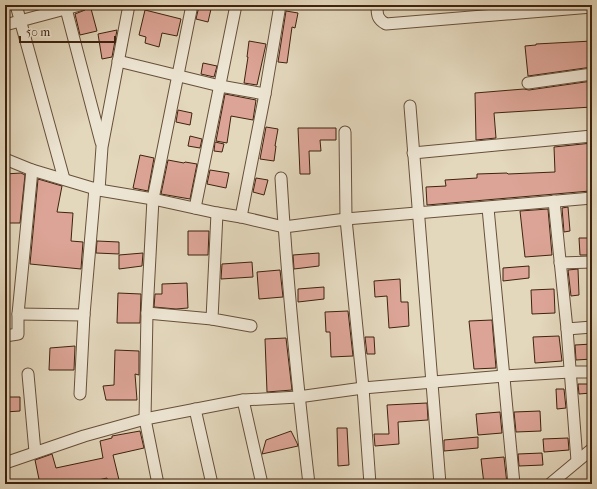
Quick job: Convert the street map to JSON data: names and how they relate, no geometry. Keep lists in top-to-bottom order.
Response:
{
  "scale_bar": "50 m"
}
